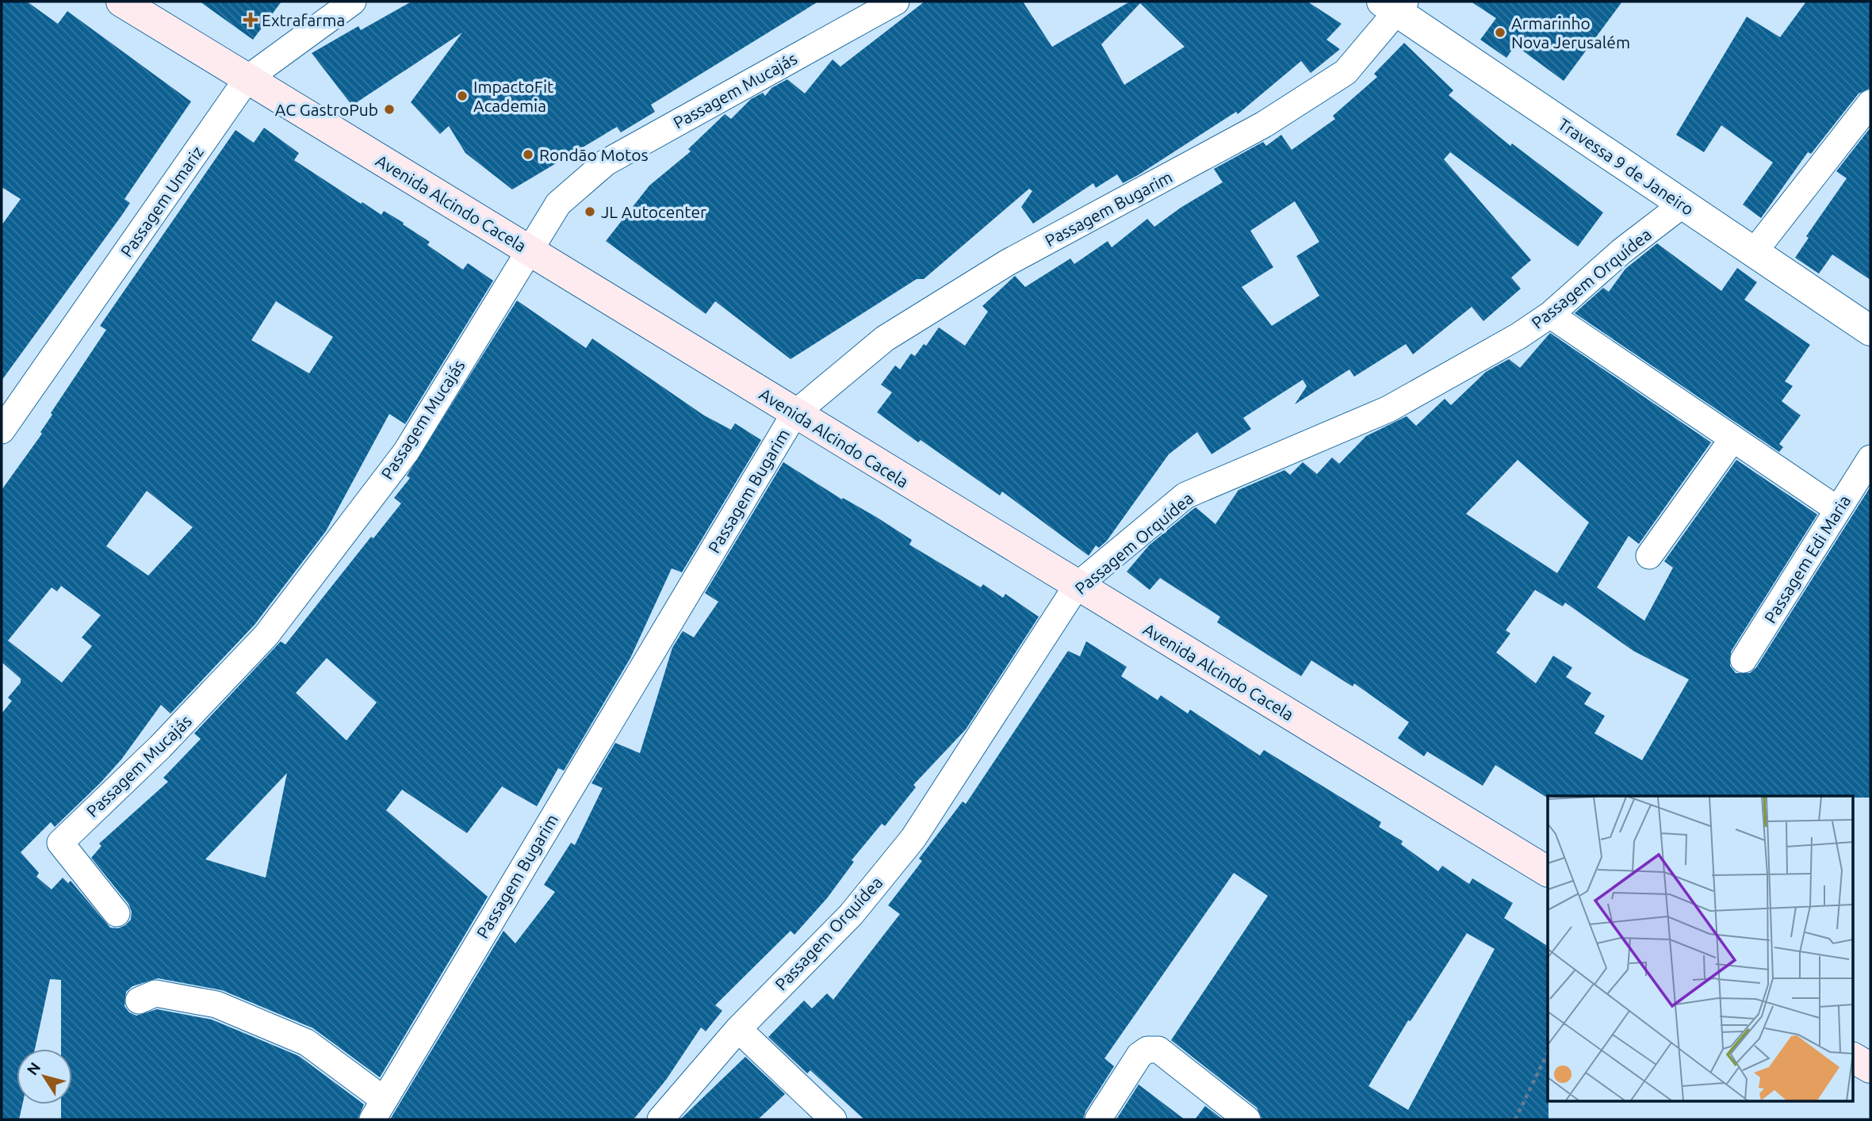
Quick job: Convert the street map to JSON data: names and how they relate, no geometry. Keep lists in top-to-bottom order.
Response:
{
  "streets": {
    "main road": ["Avenida Alcindo Cacela"],
    "street": [
      "Passagem Mucajás",
      "Travessa 9 de Janeiro",
      "Passagem Umariz",
      "Passagem Bugarim",
      "Passagem Orquídea",
      "Passagem Edi Maria"
    ]
  },
  "crossings": [
    ["Passagem Mucajás", "Avenida Alcindo Cacela"],
    ["Travessa 9 de Janeiro", "Passagem Bugarim"],
    ["Travessa 9 de Janeiro", "Passagem Orquídea"],
    ["Passagem Umariz", "Avenida Alcindo Cacela"],
    ["Avenida Alcindo Cacela", "Passagem Bugarim"],
    ["Avenida Alcindo Cacela", "Passagem Orquídea"]
  ],
  "places": {
    "health": ["Extrafarma"],
    "other": [
      "Armarinho Nova Jerusalém",
      "ImpactoFit Academia",
      "AC GastroPub",
      "Rondão Motos",
      "JL Autocenter"
    ]
  },
  "north": "top left"
}
